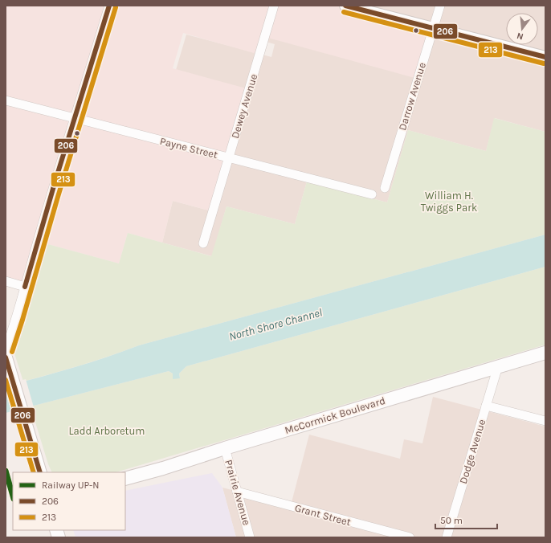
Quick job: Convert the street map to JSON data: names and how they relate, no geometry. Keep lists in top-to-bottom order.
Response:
{
  "streets": {
    "main road": ["McCormick Boulevard"],
    "street": [
      "Darrow Avenue",
      "Dewey Avenue",
      "Payne Street",
      "Dodge Avenue",
      "Prairie Avenue",
      "Grant Street"
    ]
  },
  "crossings": [
    ["Dewey Avenue", "Payne Street"],
    ["McCormick Boulevard", "Dodge Avenue"],
    ["McCormick Boulevard", "Prairie Avenue"],
    ["Prairie Avenue", "Grant Street"]
  ],
  "water": ["North Shore Channel"],
  "parks": ["William H. Twiggs Park", "Ladd Arboretum"],
  "lines": ["transit line 206", "transit line 213", "rail line UP-N"],
  "legend": ["Railway UP-N", "206", "213"],
  "scale_bar": "50 m",
  "north": "bottom"
}
